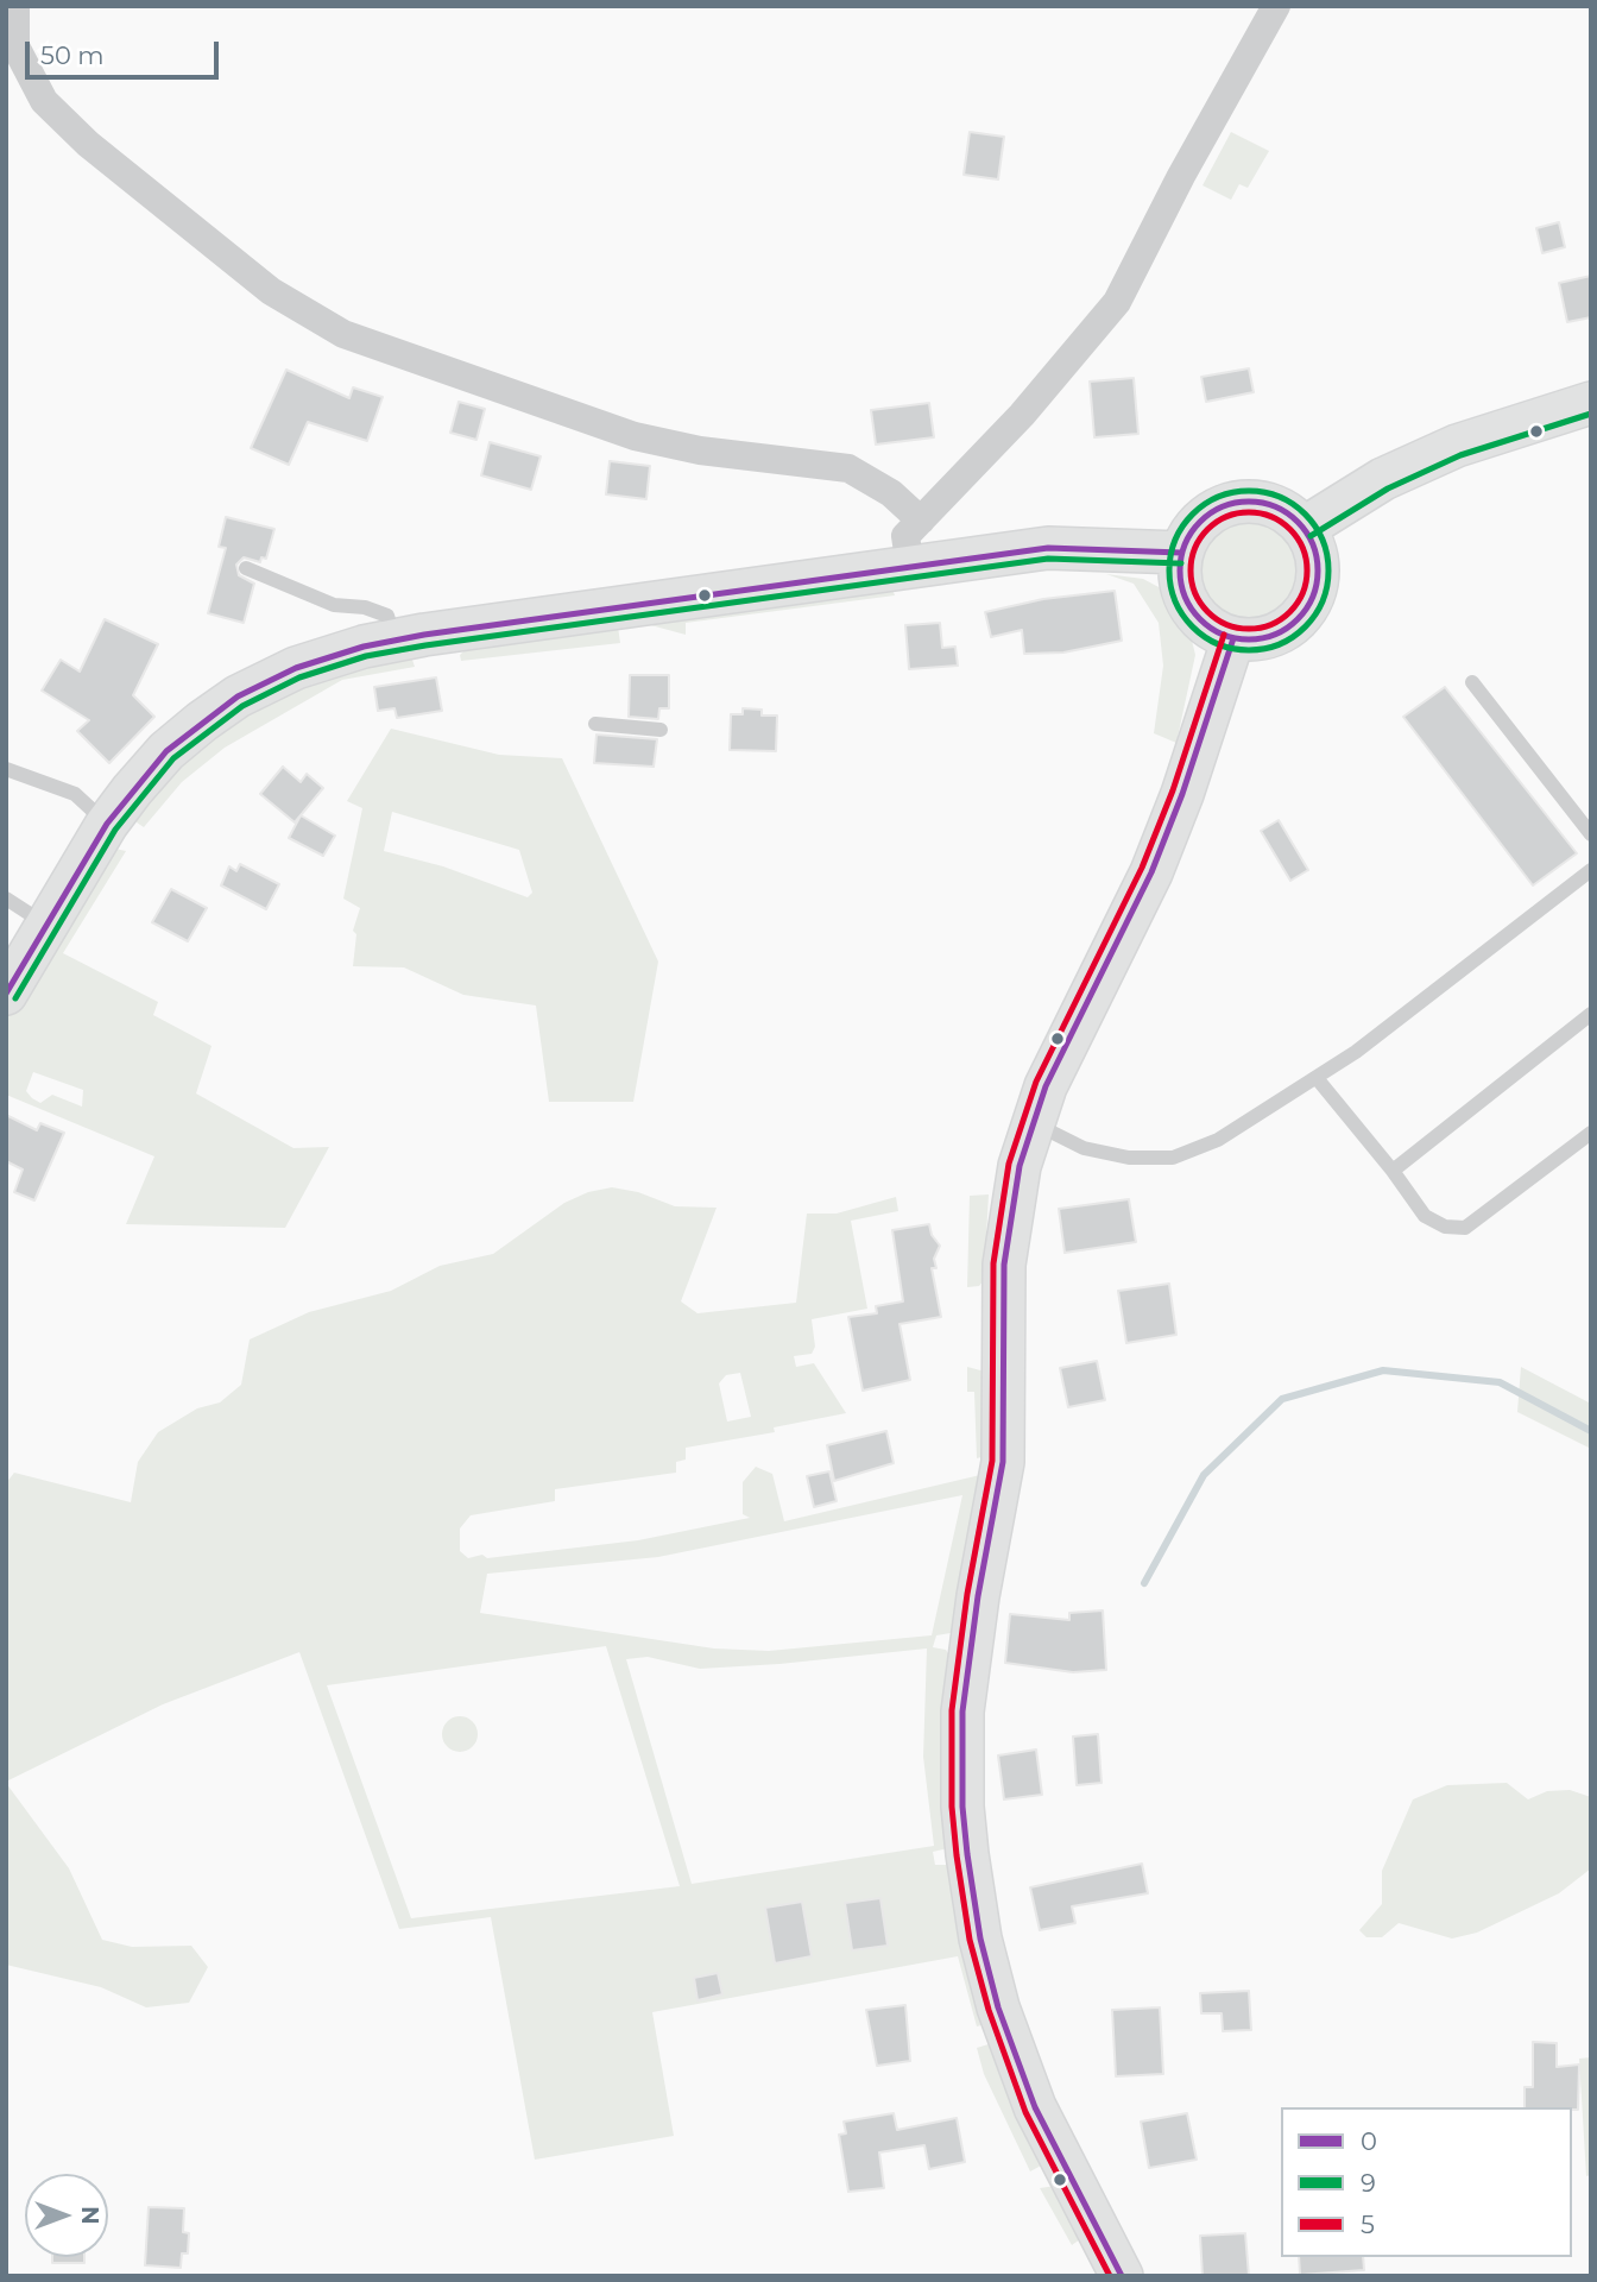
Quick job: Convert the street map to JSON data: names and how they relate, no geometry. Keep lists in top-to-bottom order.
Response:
{
  "lines": ["transit line 9", "transit line 0", "transit line 5"],
  "legend": ["0", "9", "5"],
  "scale_bar": "50 m",
  "north": "right"
}
